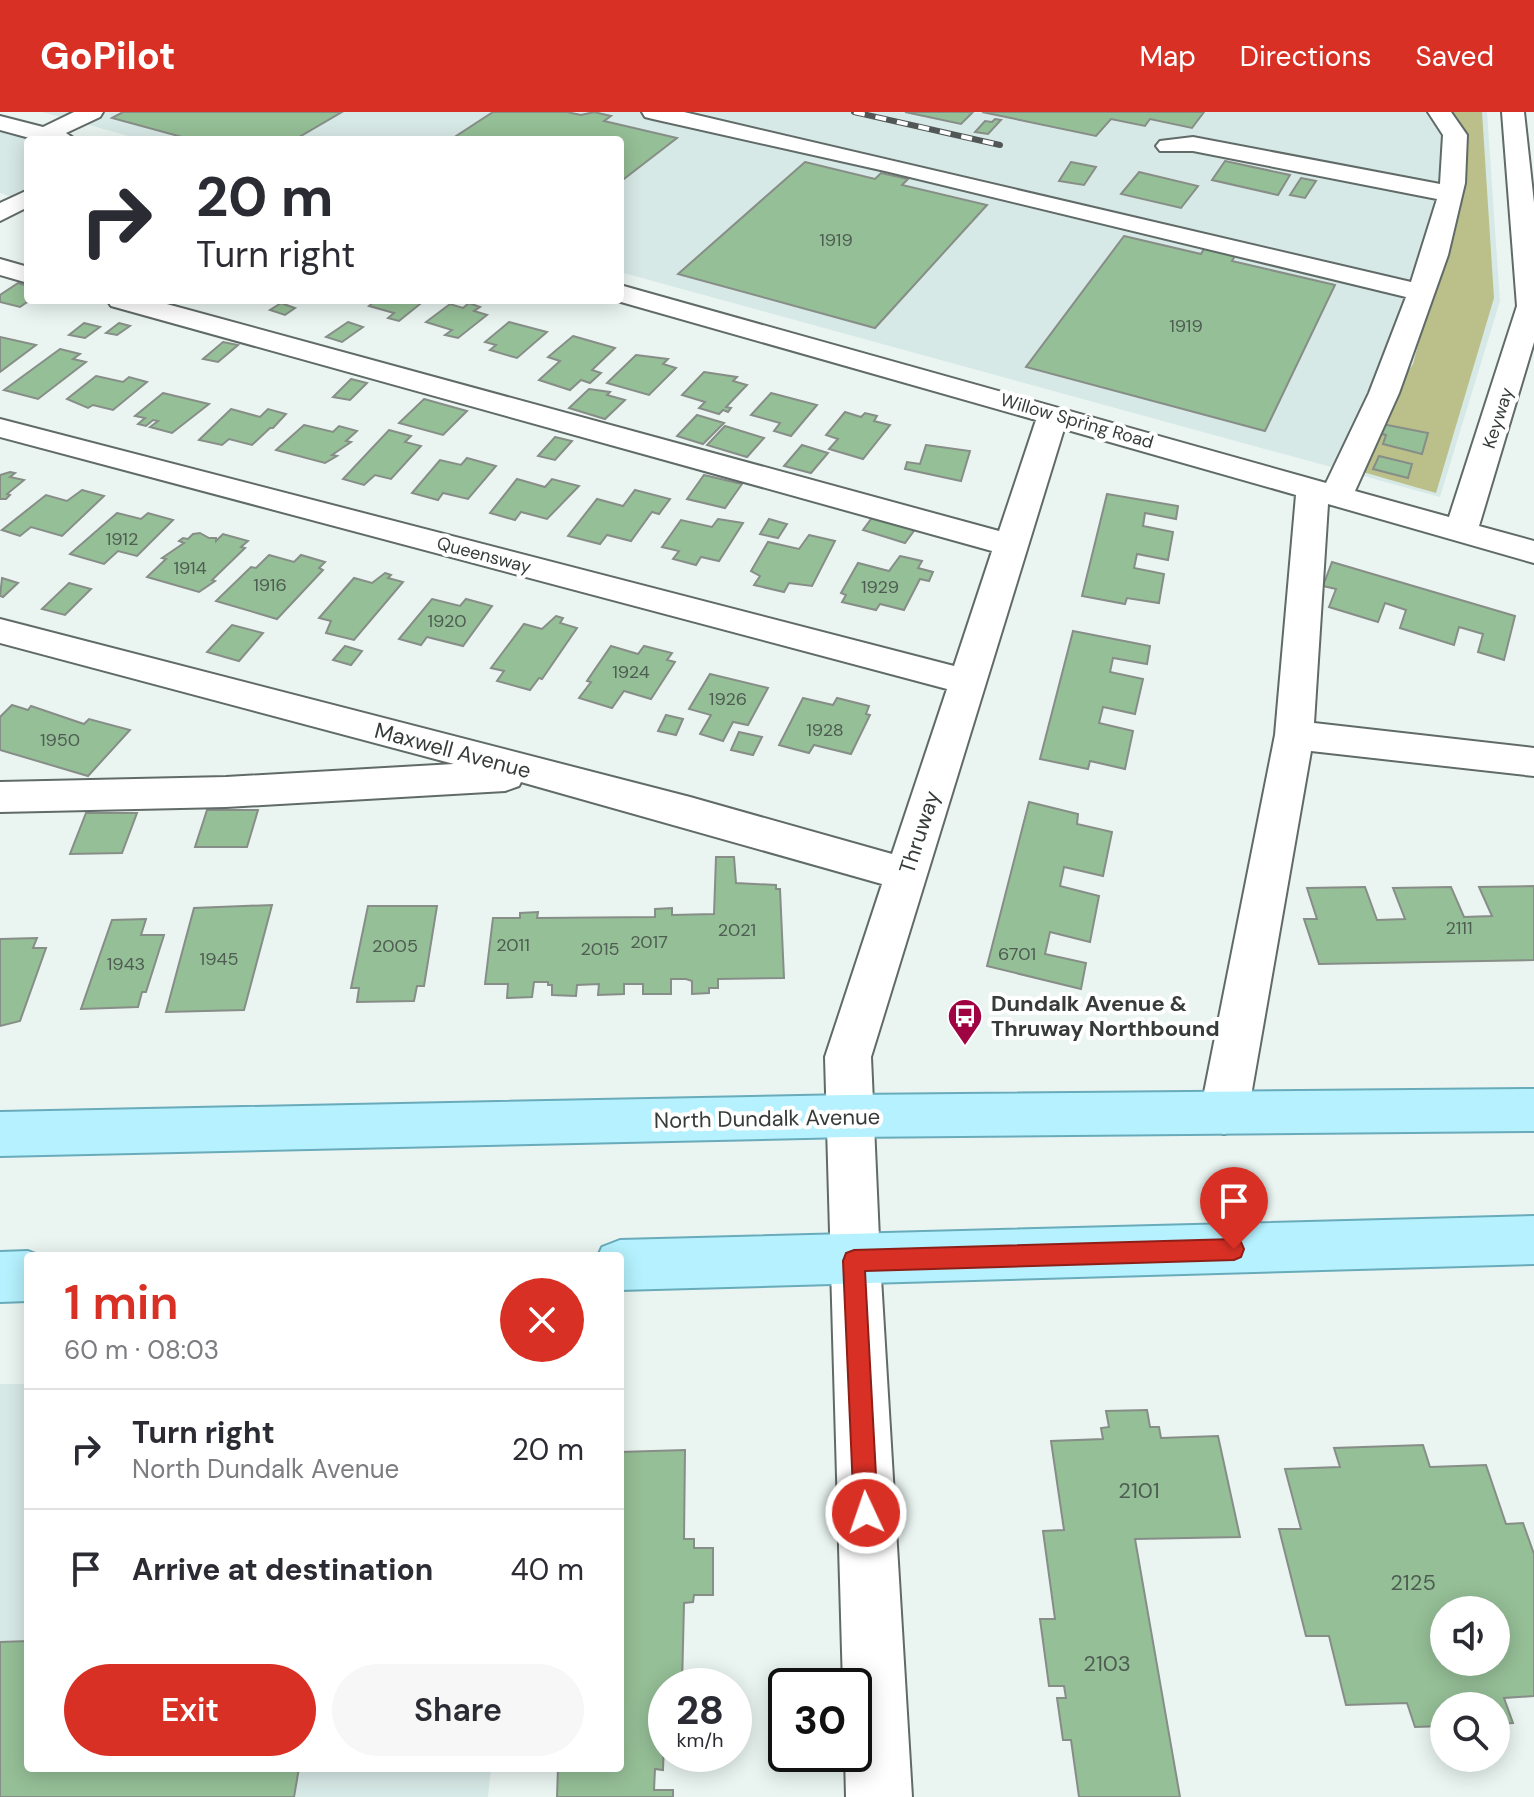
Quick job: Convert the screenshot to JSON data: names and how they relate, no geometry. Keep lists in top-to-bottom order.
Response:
{
  "streets": {
    "main road": ["North Dundalk Avenue"],
    "street": [
      "Keyway",
      "Willow Spring Road",
      "Queensway",
      "Maxwell Avenue",
      "Thruway"
    ]
  },
  "crossings": [
    ["Keyway", "Willow Spring Road"],
    ["Willow Spring Road", "Thruway"],
    ["Queensway", "Thruway"],
    ["Maxwell Avenue", "Thruway"],
    ["Thruway", "North Dundalk Avenue"]
  ],
  "places": {
    "bus stop": ["Dundalk Avenue & Thruway Northbound"]
  },
  "house_numbers": [
    "1919",
    "1919",
    "1912",
    "1914",
    "1916",
    "1929",
    "1920",
    "1924",
    "1926",
    "1928",
    "1950",
    "2111",
    "2021",
    "2017",
    "2011",
    "2005",
    "2015",
    "6701",
    "1945",
    "1943",
    "2101",
    "2125",
    "2103"
  ],
  "page": {
    "header": "GoPilot",
    "nav": ["Map", "Directions", "Saved"],
    "turn": ["20 m", "Turn right"],
    "heading": ["1 min", "60 m · 08:03"],
    "list": [
      {
        "name": "Turn right",
        "note": "North Dundalk Avenue",
        "value": "20 m"
      },
      {
        "name": "Arrive at destination",
        "value": "40 m"
      }
    ],
    "buttons": ["Exit", "Share"],
    "speed": "28 km/h",
    "limit": "30"
  }
}
